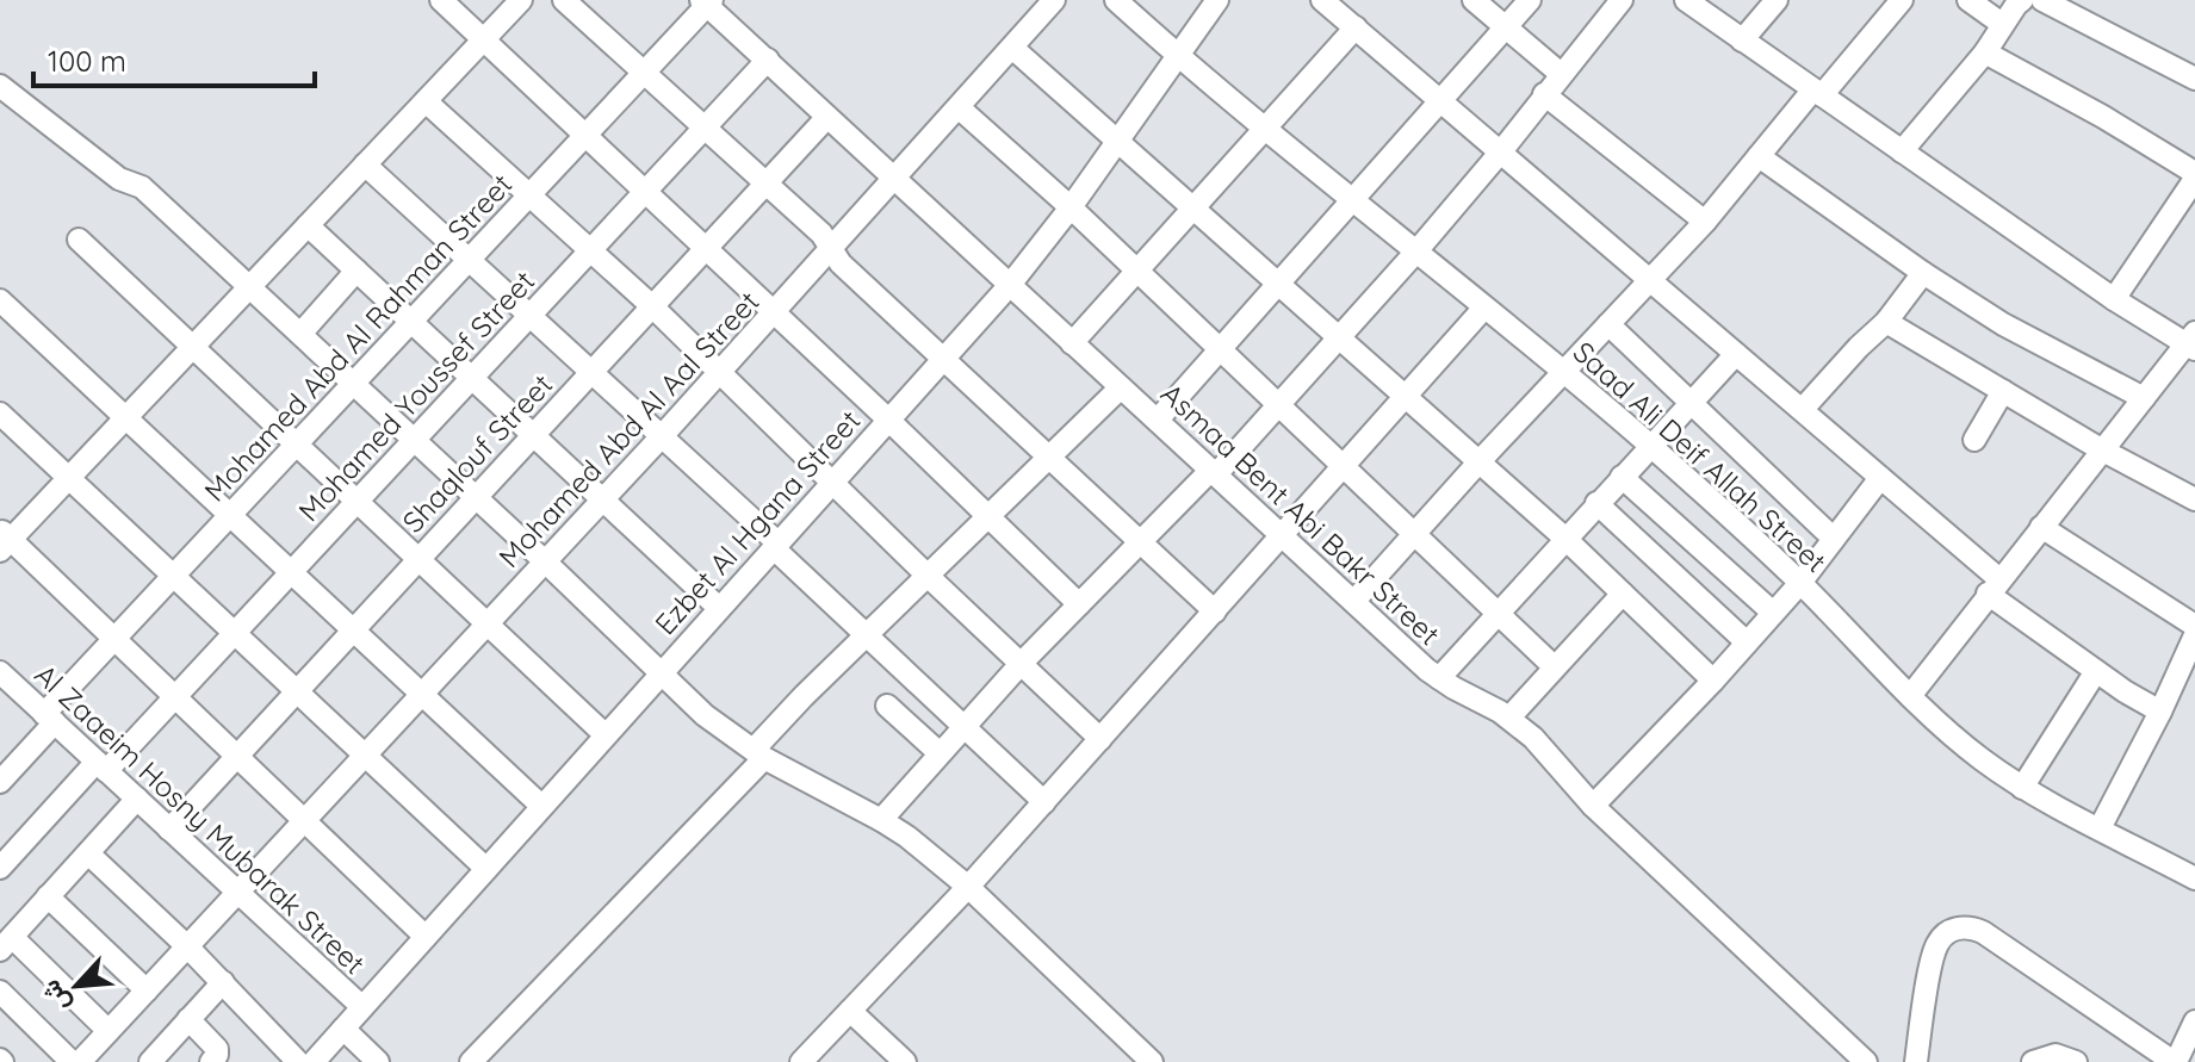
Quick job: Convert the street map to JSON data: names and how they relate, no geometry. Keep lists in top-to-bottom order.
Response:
{
  "streets": {
    "street": [
      "Mohamed Abd Al Rahman Street",
      "Mohamed Youssef Street",
      "Mohamed Abd Al Aal Street",
      "Shaqlouf Street",
      "Saad Ali Deif Allah Street",
      "Asmaa Bent Abi Bakr Street",
      "Ezbet Al Hgana Street",
      "Al Zaaeim Hosny Mubarak Street"
    ]
  },
  "crossings": [
    ["Mohamed Abd Al Rahman Street", "Asmaa Bent Abi Bakr Street"],
    ["Mohamed Abd Al Rahman Street", "Al Zaaeim Hosny Mubarak Street"],
    ["Mohamed Youssef Street", "Asmaa Bent Abi Bakr Street"],
    ["Mohamed Youssef Street", "Al Zaaeim Hosny Mubarak Street"],
    ["Mohamed Abd Al Aal Street", "Asmaa Bent Abi Bakr Street"],
    ["Mohamed Abd Al Aal Street", "Al Zaaeim Hosny Mubarak Street"],
    ["Shaqlouf Street", "Asmaa Bent Abi Bakr Street"],
    ["Shaqlouf Street", "Al Zaaeim Hosny Mubarak Street"],
    ["Saad Ali Deif Allah Street", "Ezbet Al Hgana Street"],
    ["Asmaa Bent Abi Bakr Street", "Ezbet Al Hgana Street"],
    ["Ezbet Al Hgana Street", "Al Zaaeim Hosny Mubarak Street"]
  ],
  "scale_bar": "100 m",
  "north": "bottom left"
}
